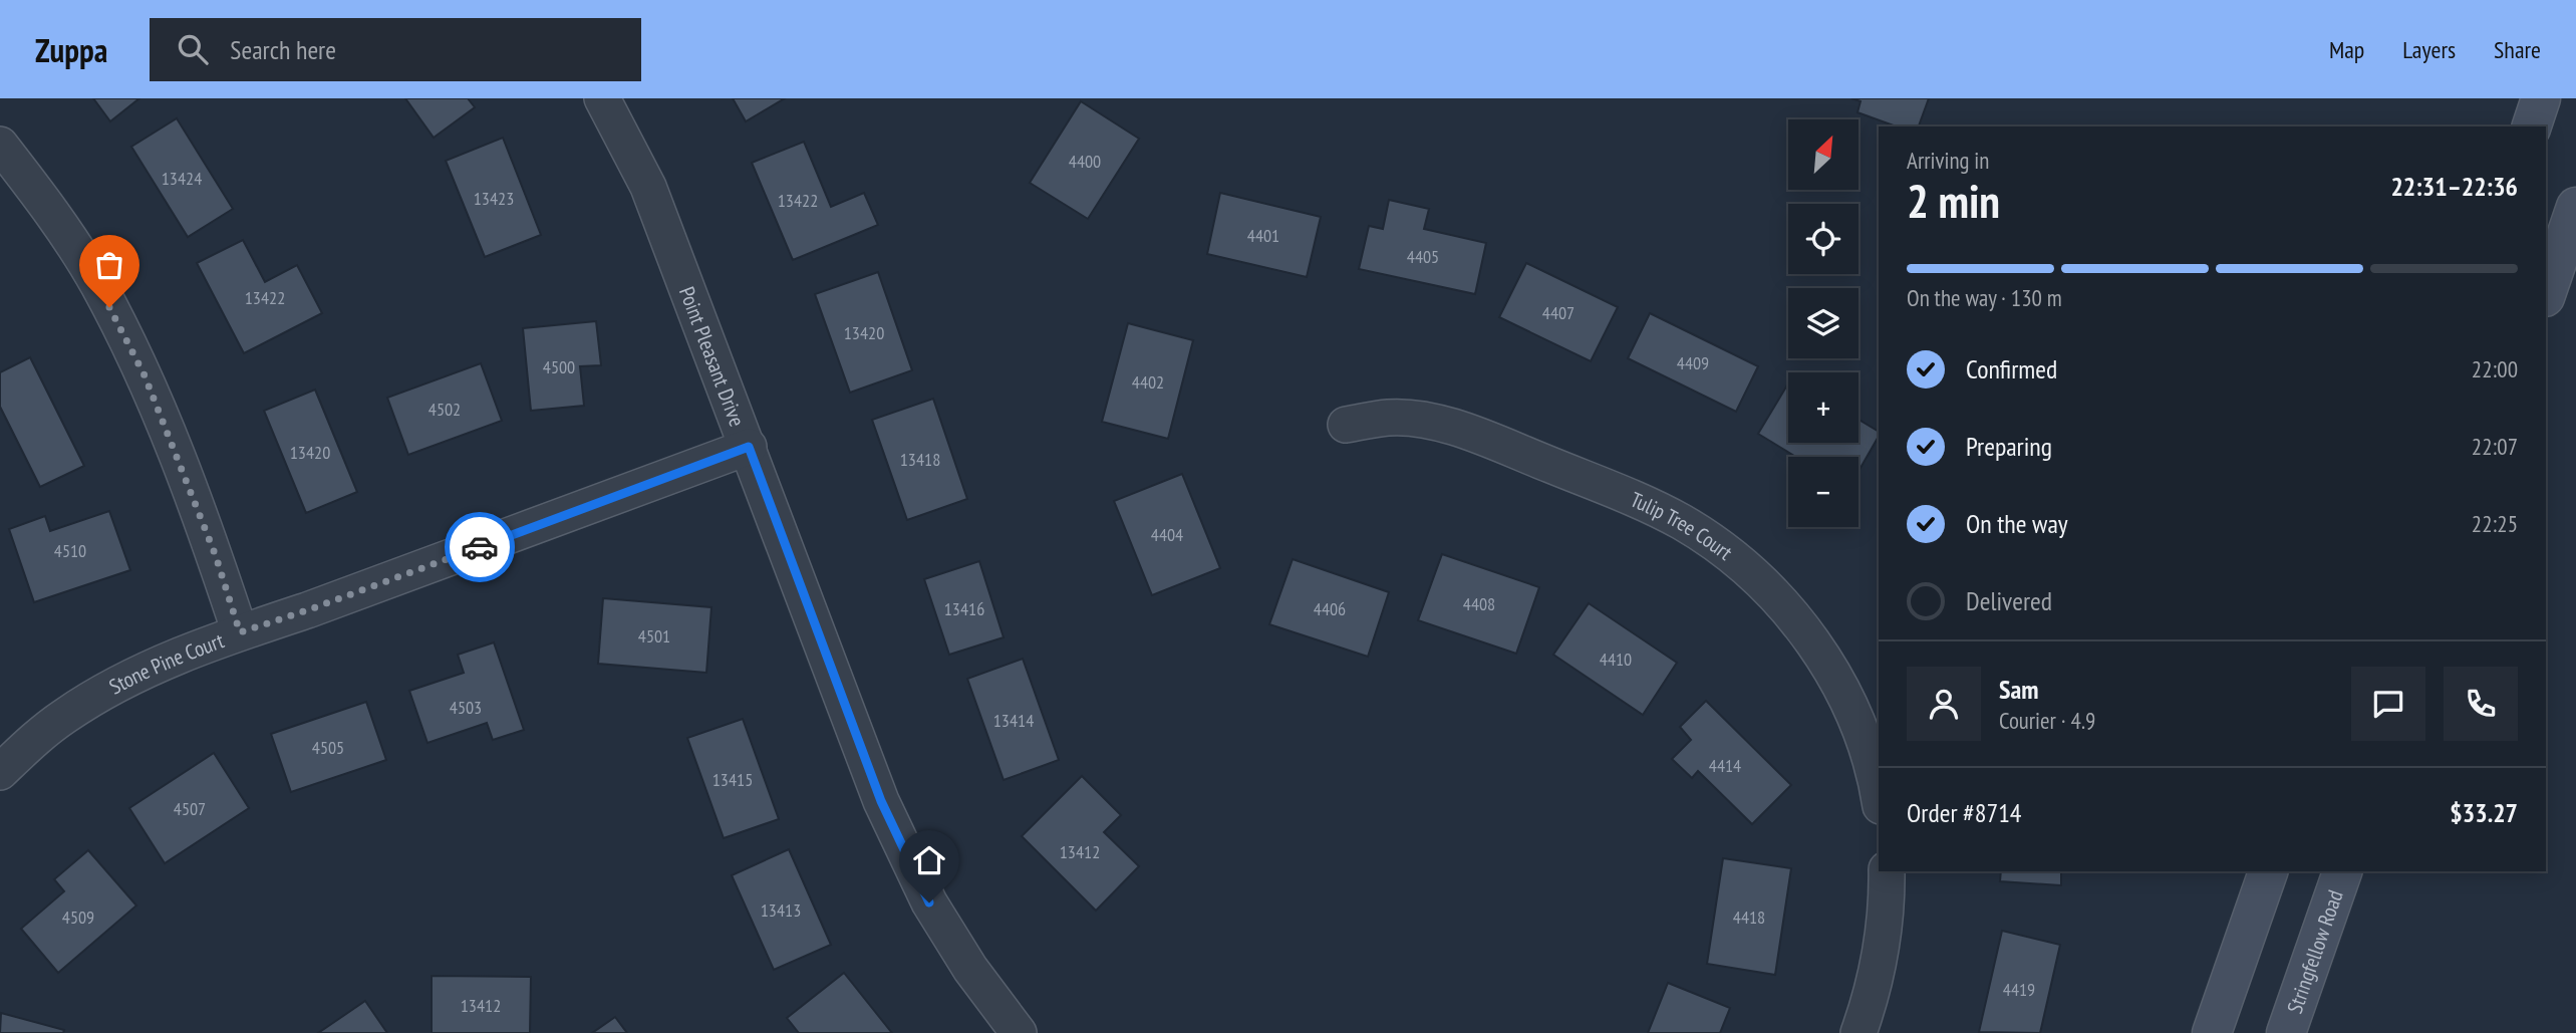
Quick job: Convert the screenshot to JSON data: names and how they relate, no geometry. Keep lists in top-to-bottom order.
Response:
{
  "streets": {
    "main road": ["Stringfellow Road"],
    "street": ["Point Pleasant Drive", "Tulip Tree Court", "Stone Pine Court"]
  },
  "crossings": [
    ["Point Pleasant Drive", "Stone Pine Court"]
  ],
  "house_numbers": [
    "4400",
    "13424",
    "13423",
    "13422",
    "4401",
    "4405",
    "13422",
    "4407",
    "13420",
    "4409",
    "4500",
    "4402",
    "4502",
    "13420",
    "13418",
    "4404",
    "4510",
    "4408",
    "13416",
    "4406",
    "4501",
    "4410",
    "4503",
    "13414",
    "4505",
    "4414",
    "13415",
    "4507",
    "13412",
    "13413",
    "4509",
    "4418",
    "4419",
    "13412"
  ],
  "north": "top right",
  "page": {
    "header": "Zuppa",
    "search": "Search here",
    "nav": ["Map", "Layers", "Share"],
    "map_buttons": ["+", "−"],
    "heading": ["2 min", "Arriving in", "22:31–22:36"],
    "panel": [
      "Sam",
      "Courier · 4.9",
      "Order #8714",
      "$33.27"
    ],
    "bar": "On the way · 130 m",
    "list": [
      ["Confirmed", "22:00"],
      ["Preparing", "22:07"],
      ["On the way", "22:25"],
      "Delivered"
    ]
  }
}
